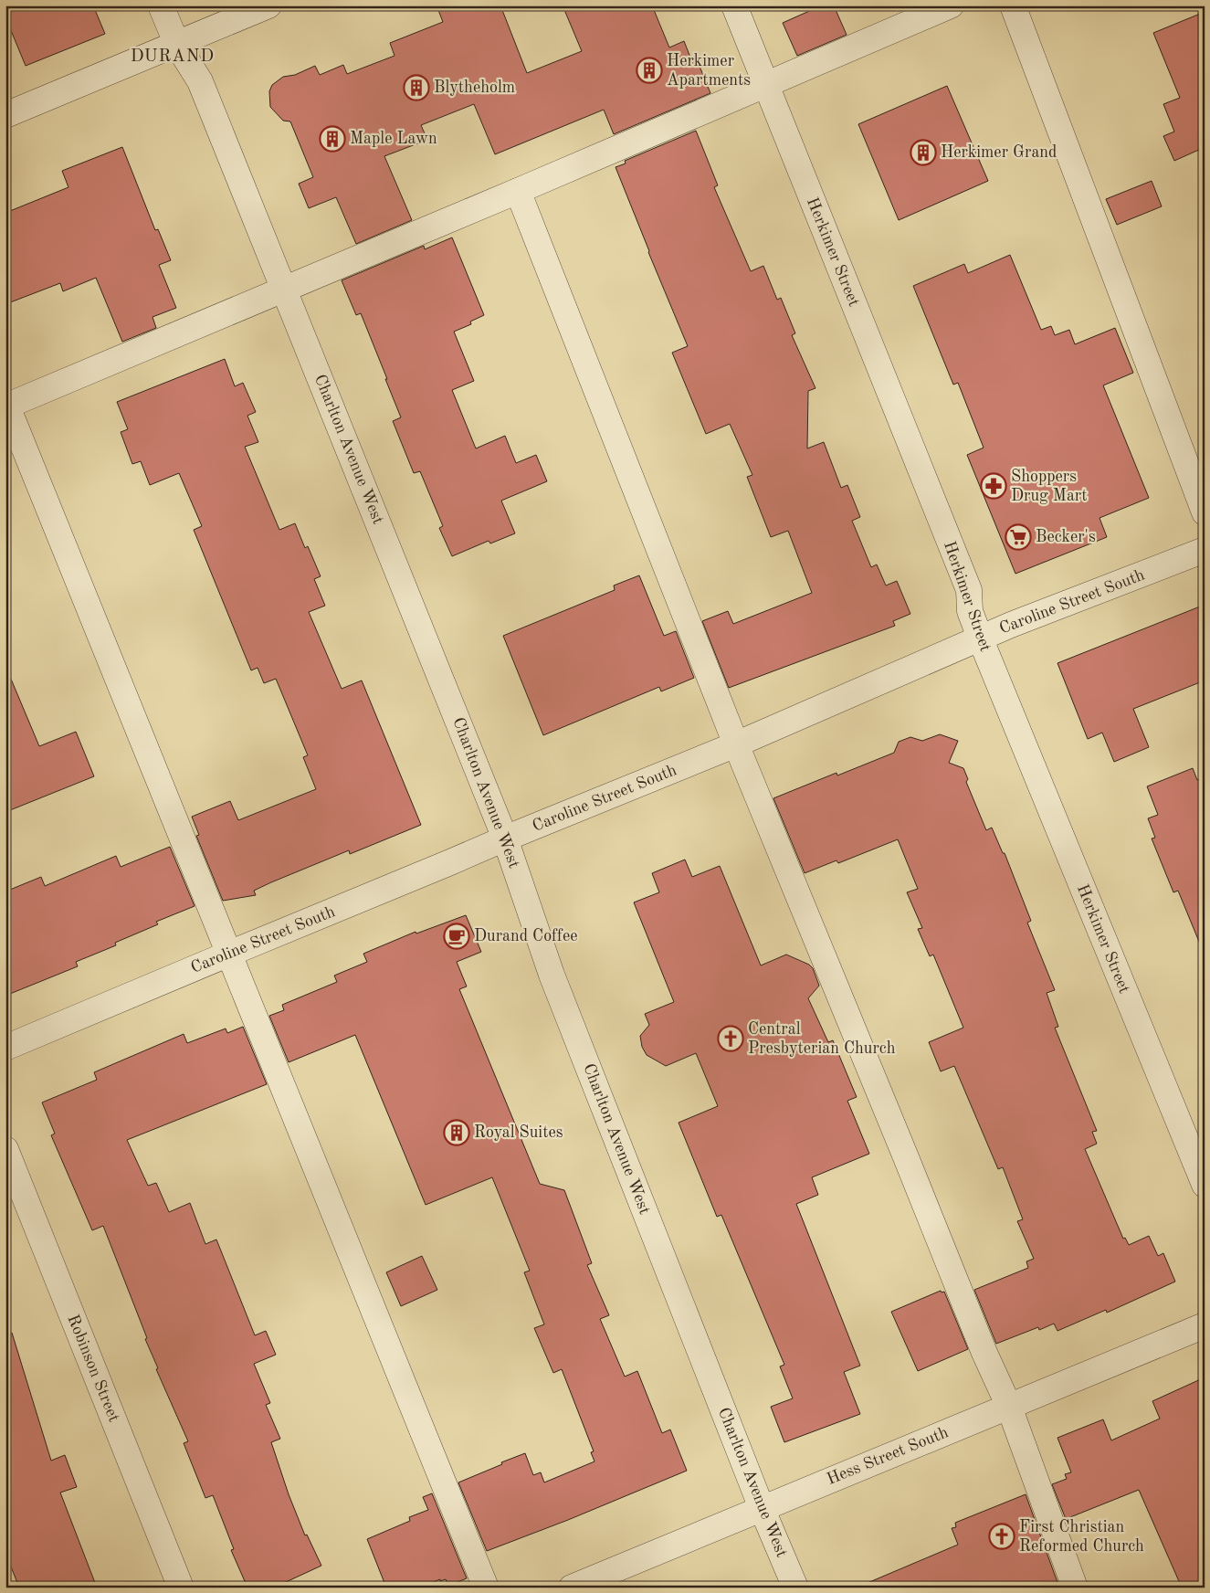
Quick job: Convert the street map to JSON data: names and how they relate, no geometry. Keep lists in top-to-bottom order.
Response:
{
  "streets": {
    "street": [
      "Herkimer Street",
      "Charlton Avenue West",
      "Caroline Street South",
      "Robinson Street",
      "Hess Street South"
    ]
  },
  "crossings": [
    ["Herkimer Street", "Caroline Street South"],
    ["Charlton Avenue West", "Caroline Street South"],
    ["Charlton Avenue West", "Hess Street South"]
  ],
  "districts": ["DURAND"],
  "places": {
    "building": [
      "Herkimer Apartments",
      "Blytheholm",
      "Maple Lawn",
      "Herkimer Grand",
      "Royal Suites"
    ],
    "pharmacy": ["Shoppers Drug Mart"],
    "supermarket": ["Becker's"],
    "cafe": ["Durand Coffee"],
    "church": ["Central Presbyterian Church", "First Christian Reformed Church"]
  }
}
